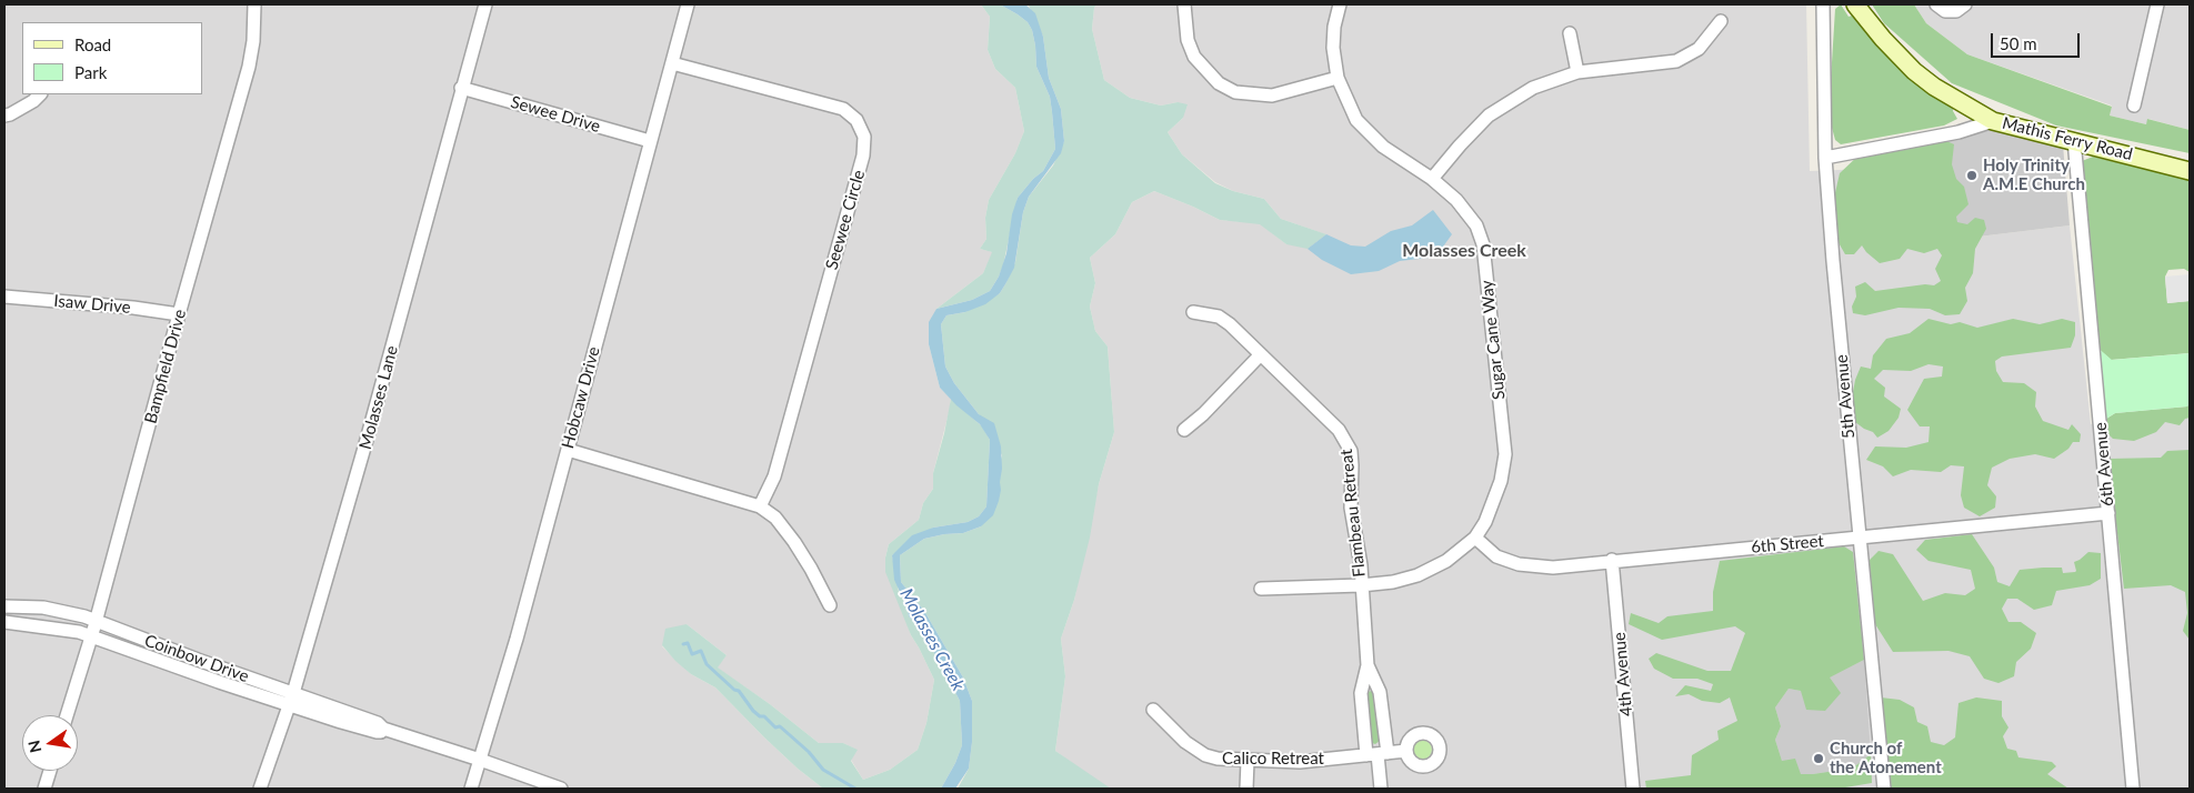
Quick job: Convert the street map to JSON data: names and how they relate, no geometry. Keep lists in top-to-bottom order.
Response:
{
  "streets": {
    "main road": ["Mathis Ferry Road"],
    "street": [
      "Sewee Drive",
      "Seewee Circle",
      "Isaw Drive",
      "Sugar Cane Way",
      "Bampfield Drive",
      "5th Avenue",
      "Molasses Lane",
      "Hobcaw Drive",
      "6th Avenue",
      "Flambeau Retreat",
      "6th Street",
      "Coinbow Drive",
      "4th Avenue",
      "Calico Retreat"
    ]
  },
  "crossings": [
    ["Sewee Drive", "Molasses Lane"],
    ["Sewee Drive", "Hobcaw Drive"],
    ["Mathis Ferry Road", "6th Avenue"],
    ["Seewee Circle", "Hobcaw Drive"],
    ["Isaw Drive", "Bampfield Drive"],
    ["Sugar Cane Way", "Flambeau Retreat"],
    ["Sugar Cane Way", "6th Street"],
    ["Bampfield Drive", "Coinbow Drive"],
    ["5th Avenue", "6th Street"],
    ["Molasses Lane", "Coinbow Drive"],
    ["Hobcaw Drive", "Coinbow Drive"],
    ["6th Avenue", "6th Street"],
    ["Flambeau Retreat", "Calico Retreat"],
    ["6th Street", "4th Avenue"]
  ],
  "districts": ["Molasses Creek"],
  "water": ["Molasses Creek"],
  "places": ["Holy Trinity A.M.E Church", "Church of the Atonement"],
  "legend": ["Road", "Park"],
  "scale_bar": "50 m",
  "north": "left"
}
